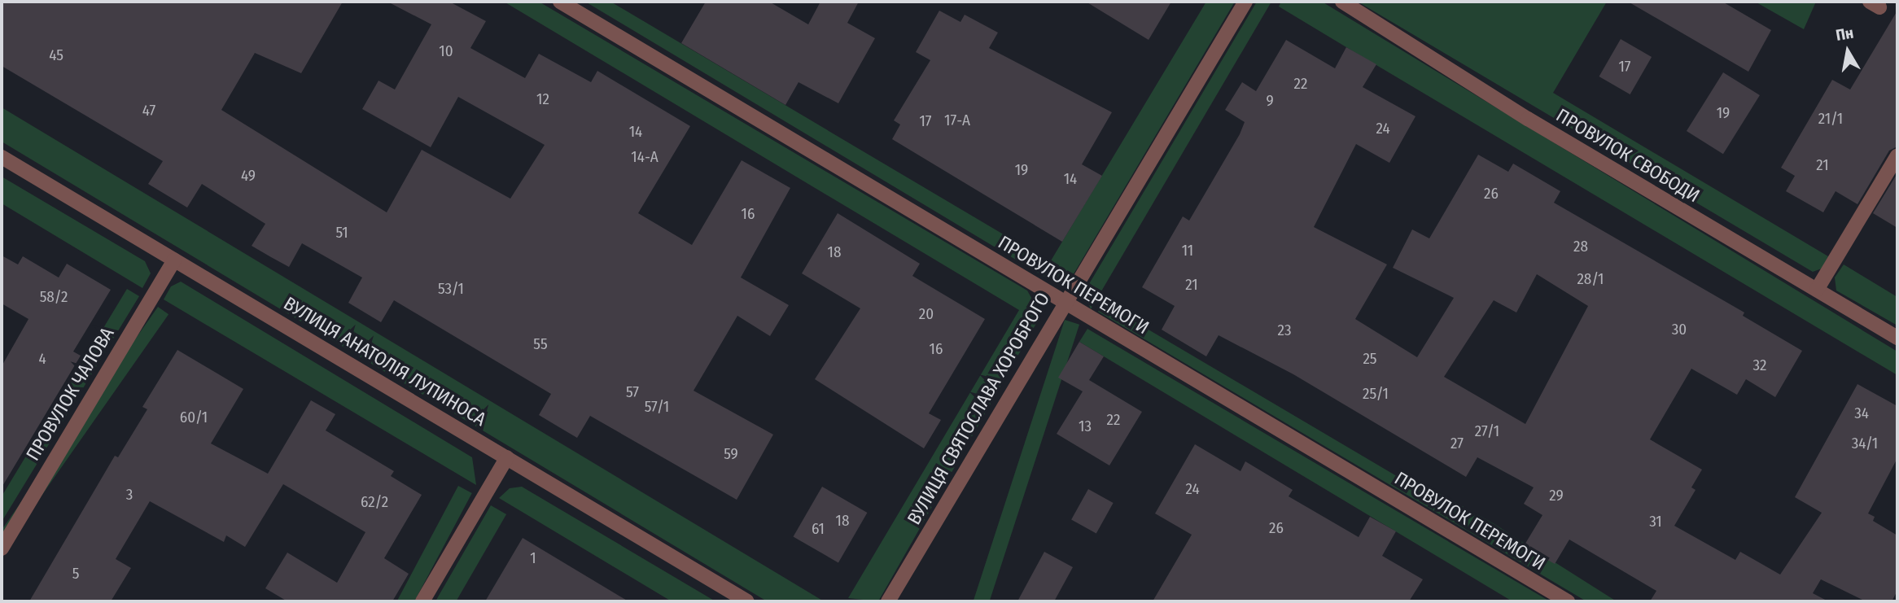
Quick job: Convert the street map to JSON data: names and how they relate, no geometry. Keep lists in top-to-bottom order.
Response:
{
  "streets": {
    "street": [
      "ПРОВУЛОК СВОБОДИ",
      "ПРОВУЛОК ПЕРЕМОГИ",
      "ВУЛИЦЯ АНАТОЛІЯ ЛУПИНОСА",
      "ПРОВУЛОК ЧАЛОВА",
      "ВУЛИЦЯ СВЯТОСЛАВА ХОРОБРОГО"
    ]
  },
  "crossings": [
    ["ПРОВУЛОК ПЕРЕМОГИ", "ВУЛИЦЯ СВЯТОСЛАВА ХОРОБРОГО"],
    ["ВУЛИЦЯ АНАТОЛІЯ ЛУПИНОСА", "ПРОВУЛОК ЧАЛОВА"]
  ],
  "house_numbers": [
    "10",
    "45",
    "17",
    "22",
    "12",
    "9",
    "47",
    "19",
    "21/1",
    "17-А",
    "17",
    "24",
    "14",
    "14-А",
    "21",
    "19",
    "49",
    "14",
    "26",
    "16",
    "51",
    "28",
    "11",
    "18",
    "28/1",
    "21",
    "53/1",
    "58/2",
    "20",
    "30",
    "23",
    "55",
    "16",
    "4",
    "25",
    "32",
    "57",
    "25/1",
    "57/1",
    "34",
    "60/1",
    "22",
    "13",
    "27/1",
    "27",
    "34/1",
    "59",
    "24",
    "3",
    "29",
    "62/2",
    "18",
    "31",
    "26",
    "61",
    "1",
    "5"
  ],
  "north": "top"
}
